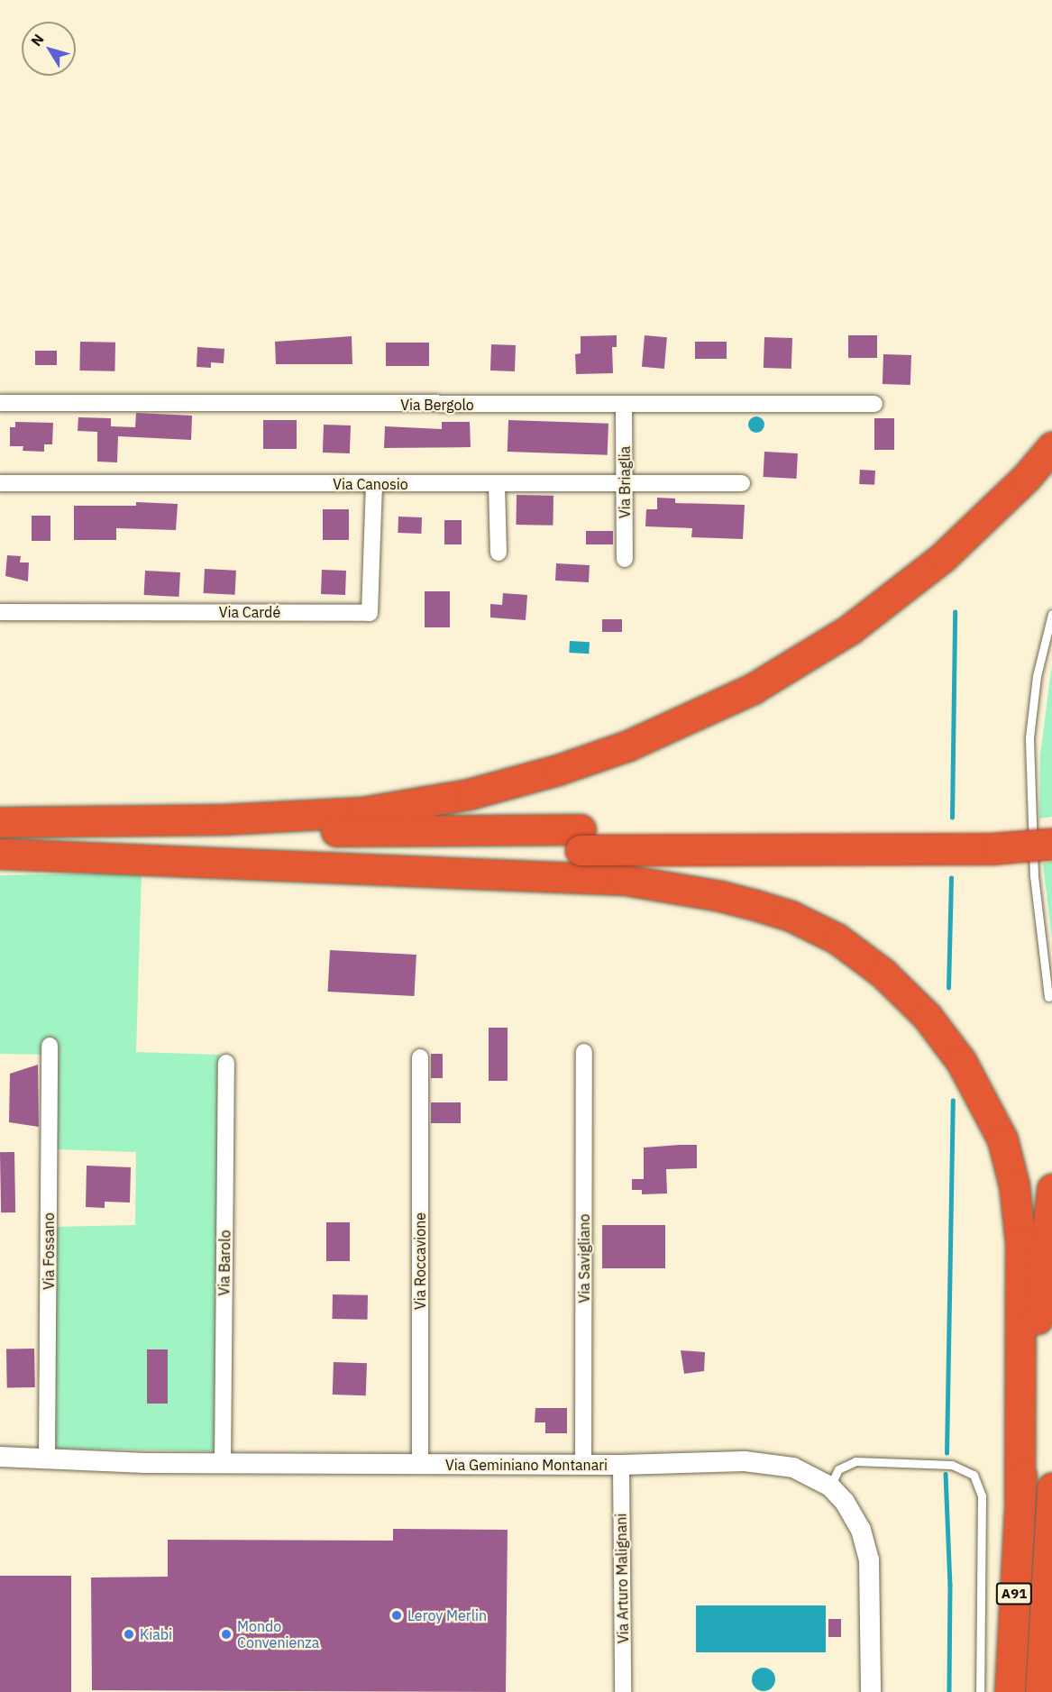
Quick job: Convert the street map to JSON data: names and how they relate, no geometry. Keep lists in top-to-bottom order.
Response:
{
  "streets": {
    "highway": ["A91"],
    "street": [
      "Via Bergolo",
      "Via Briaglia",
      "Via Canosio",
      "Via Cardé",
      "Via Fossano",
      "Via Savigliano",
      "Via Roccavione",
      "Via Barolo",
      "Via Geminiano Montanari",
      "Via Arturo Malignani"
    ]
  },
  "crossings": [
    ["Via Bergolo", "Via Briaglia"],
    ["Via Briaglia", "Via Canosio"],
    ["Via Canosio", "Via Cardé"],
    ["Via Fossano", "Via Geminiano Montanari"],
    ["Via Savigliano", "Via Geminiano Montanari"],
    ["Via Roccavione", "Via Geminiano Montanari"],
    ["Via Barolo", "Via Geminiano Montanari"],
    ["Via Geminiano Montanari", "Via Arturo Malignani"]
  ],
  "places": ["Leroy Merlin", "Kiabi", "Mondo Convenienza"],
  "north": "top left"
}
